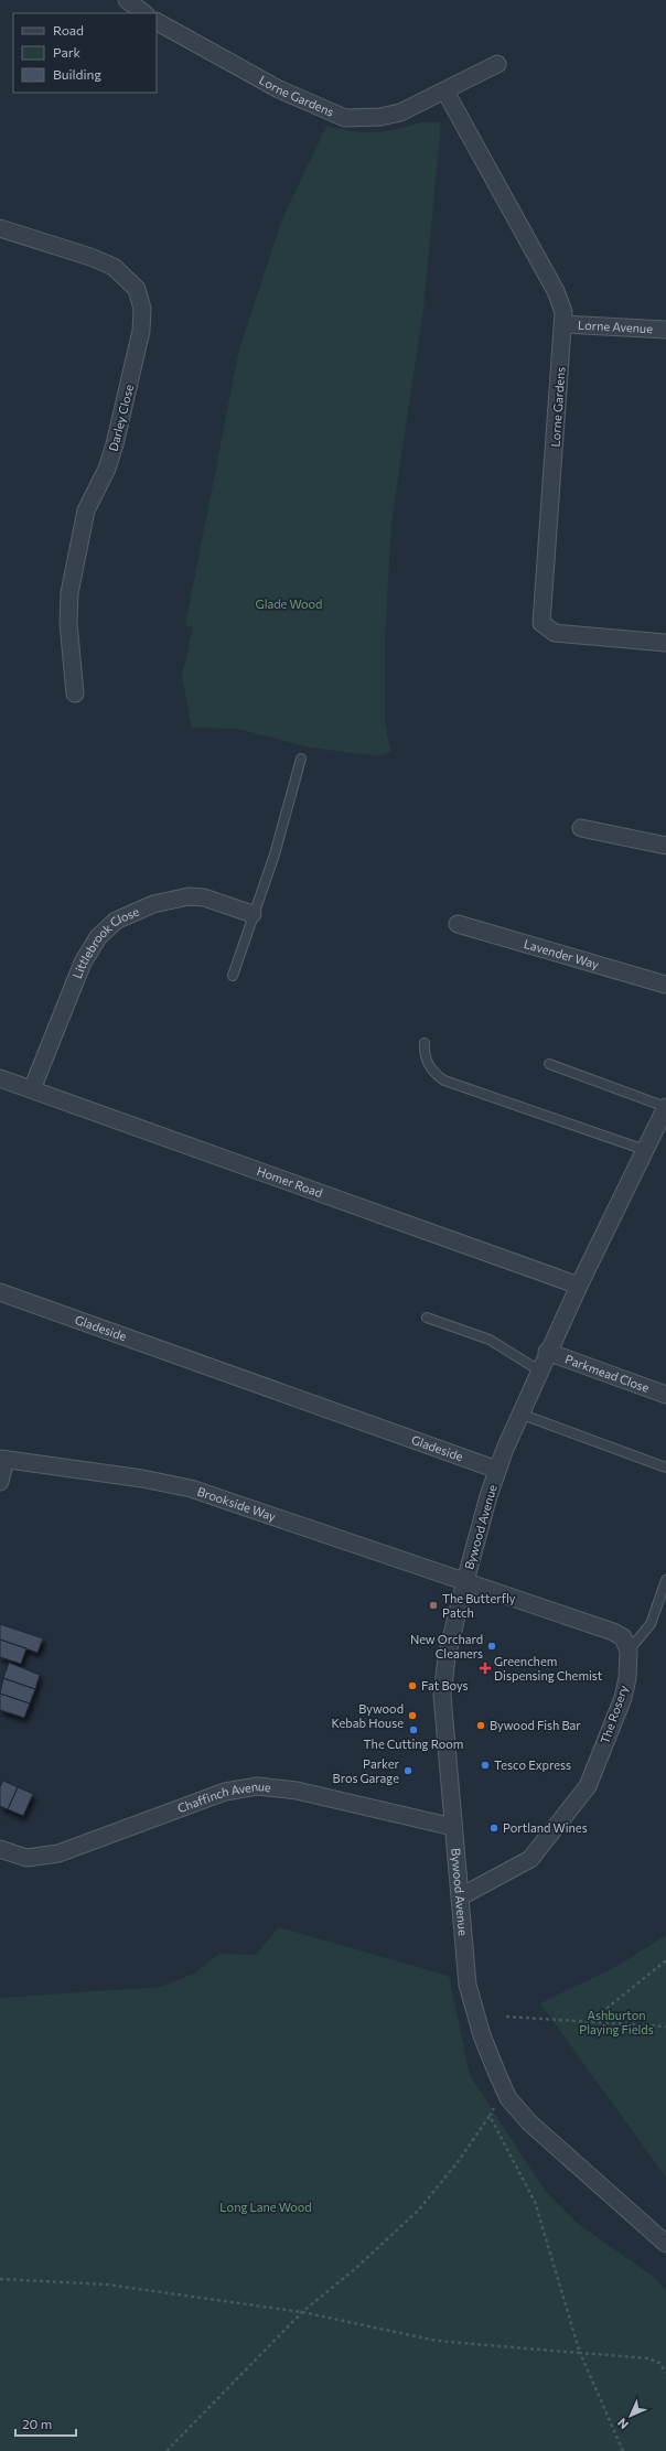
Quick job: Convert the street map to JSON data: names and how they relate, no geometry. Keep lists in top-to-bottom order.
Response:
{
  "streets": {
    "street": [
      "Lorne Gardens",
      "Lorne Avenue",
      "Darley Close",
      "Littlebrook Close",
      "Lavender Way",
      "Homer Road",
      "Gladeside",
      "Parkmead Close",
      "Brookside Way",
      "Bywood Avenue",
      "The Rosery",
      "Chaffinch Avenue"
    ]
  },
  "crossings": [
    ["Lorne Gardens", "Lorne Avenue"],
    ["Littlebrook Close", "Homer Road"],
    ["Gladeside", "Bywood Avenue"],
    ["Brookside Way", "Bywood Avenue"],
    ["Bywood Avenue", "The Rosery"],
    ["Bywood Avenue", "Chaffinch Avenue"]
  ],
  "parks": ["Glade Wood", "Ashburton Playing Fields", "Long Lane Wood"],
  "places": {
    "other": [
      "The Butterfly Patch",
      "New Orchard Cleaners",
      "Fat Boys",
      "Bywood Kebab House",
      "Bywood Fish Bar",
      "The Cutting Room",
      "Tesco Express",
      "Parker Bros Garage",
      "Portland Wines"
    ],
    "health": ["Greenchem Dispensing Chemist"]
  },
  "legend": ["Road", "Park", "Building"],
  "scale_bar": "20 m",
  "north": "bottom left"
}
